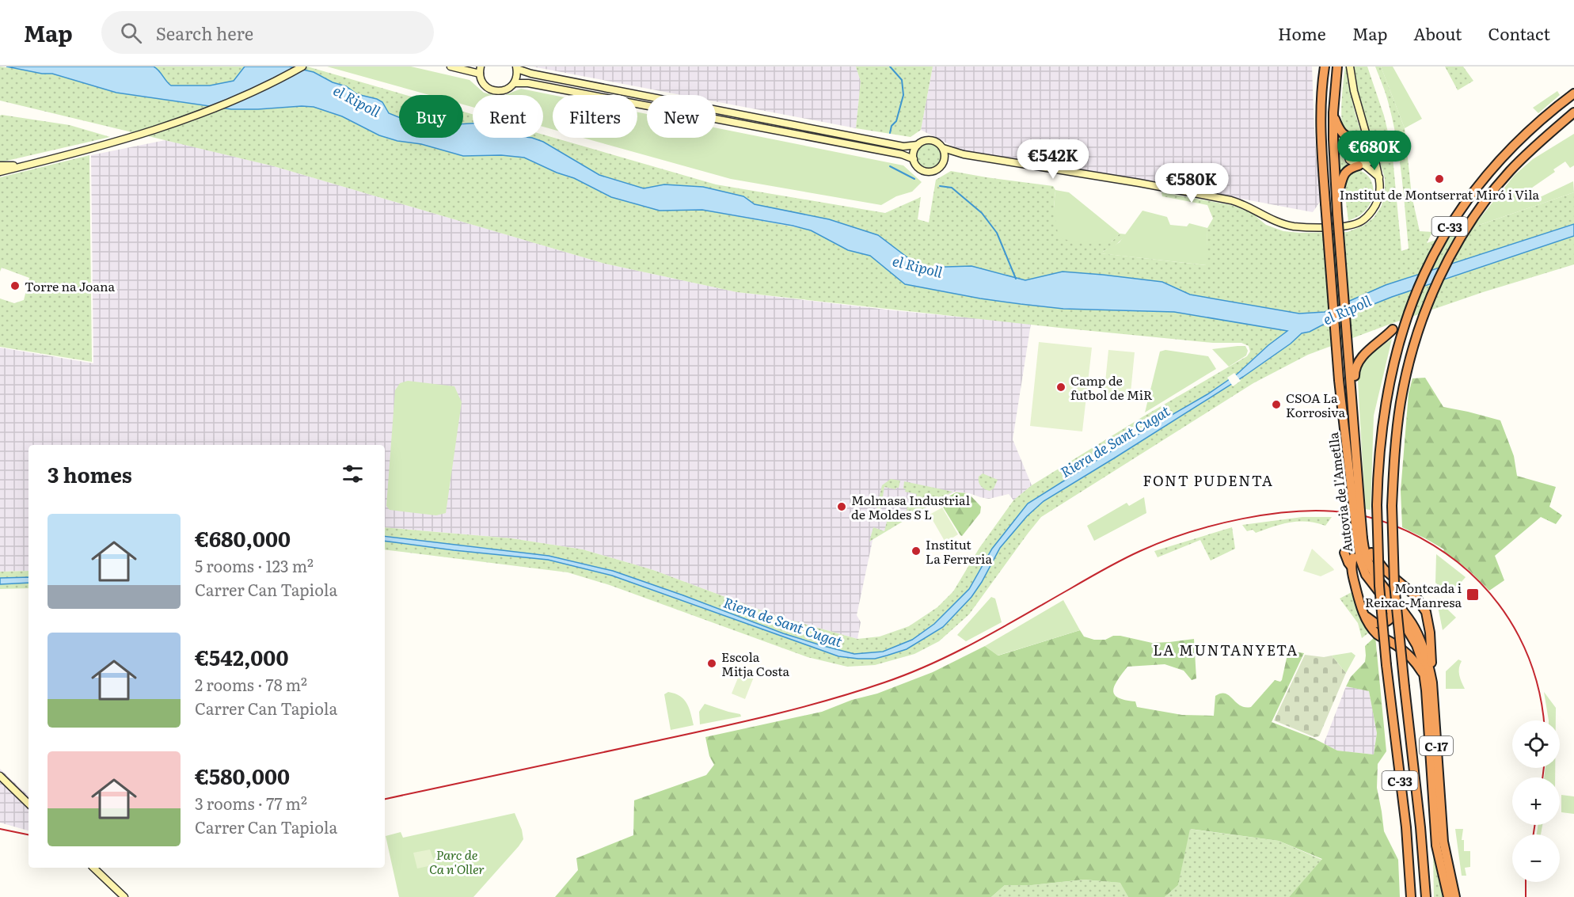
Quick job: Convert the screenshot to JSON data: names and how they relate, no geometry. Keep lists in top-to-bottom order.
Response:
{
  "streets": {
    "highway": ["C-33", "Autovia de l'Ametlla", "C-17"]
  },
  "crossings": [
    ["Autovia de l'Ametlla", "C-17"]
  ],
  "districts": ["FONT PUDENTA", "LA MUNTANYETA"],
  "water": ["el Ripoll", "Riera de Sant Cugat"],
  "parks": ["Parc de Ca n'Oller"],
  "places": {
    "other": [
      "Institut de Montserrat Miró i Vila",
      "Torre na Joana",
      "Camp de futbol de MiR",
      "CSOA La Korrosiva",
      "Molmasa Industrial de Moldes S L",
      "Institut La Ferreria",
      "Escola Mitja Costa"
    ],
    "transit": ["Montcada i Reixac-Manresa"]
  },
  "page": {
    "header": "Map",
    "search": "Search here",
    "nav": [
      "Home",
      "Map",
      "About",
      "Contact"
    ],
    "chip": [
      "Buy",
      "Rent",
      "Filters",
      "New"
    ],
    "price": ["€680K", "€542K", "€580K"],
    "heading": "3 homes",
    "list": [
      {
        "name": "€680,000",
        "note": "5 rooms · 123 m² · Carrer Can Tapiola"
      },
      {
        "name": "€542,000",
        "note": "2 rooms · 78 m² · Carrer Can Tapiola"
      },
      {
        "name": "€580,000",
        "note": "3 rooms · 77 m² · Carrer Can Tapiola"
      }
    ],
    "map_buttons": ["+", "−"]
  }
}
